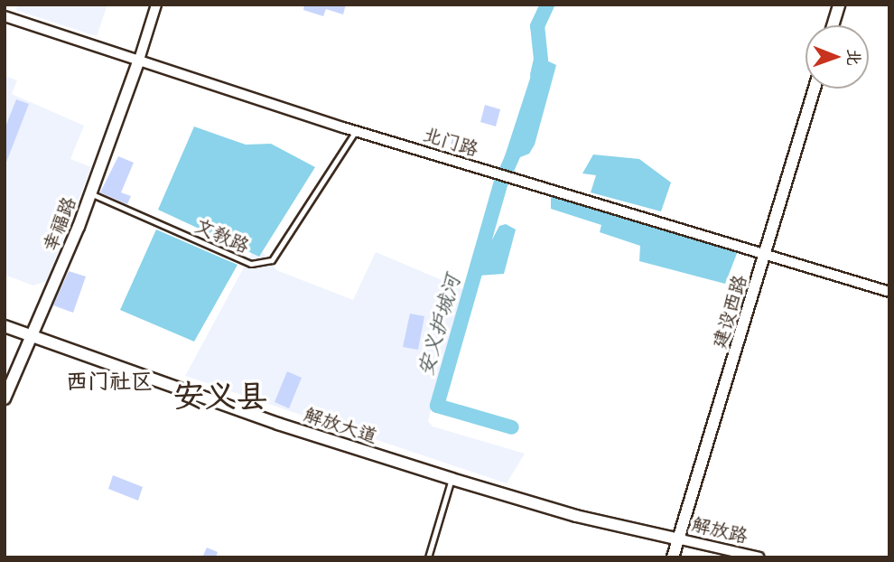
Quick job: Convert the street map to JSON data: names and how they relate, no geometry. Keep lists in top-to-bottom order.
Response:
{
  "streets": {
    "street": [
      "北门路",
      "幸福路",
      "建设西路",
      "解放大道",
      "解放路"
    ],
    "lane": ["文教路"]
  },
  "crossings": [
    ["北门路", "幸福路"],
    ["北门路", "文教路"],
    ["北门路", "建设西路"],
    ["幸福路", "文教路"],
    ["幸福路", "解放大道"],
    ["建设西路", "解放大道"],
    ["建设西路", "解放路"],
    ["解放大道", "解放路"]
  ],
  "districts": ["西门社区", "安义县"],
  "water": ["安义护城河"],
  "north": "right"
}
